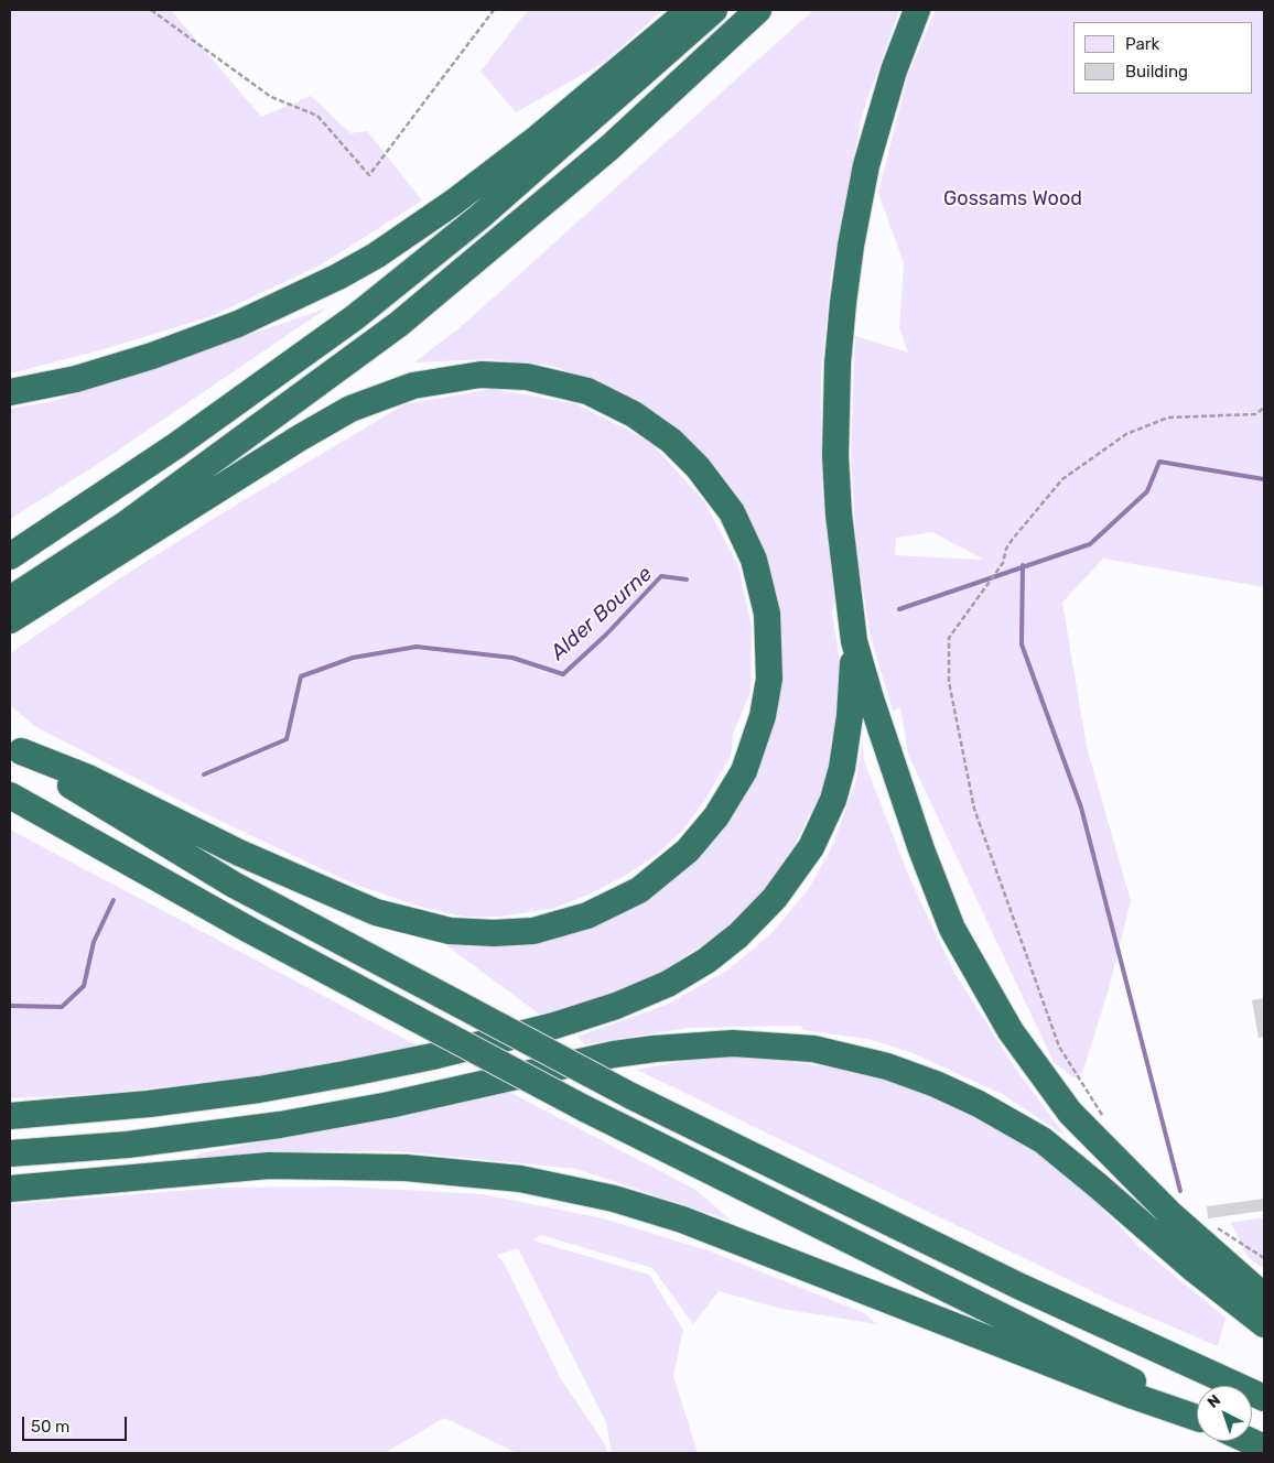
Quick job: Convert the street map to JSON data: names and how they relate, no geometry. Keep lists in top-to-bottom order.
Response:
{
  "water": ["Alder Bourne"],
  "parks": ["Gossams Wood"],
  "legend": ["Park", "Building"],
  "scale_bar": "50 m",
  "north": "top left"
}
